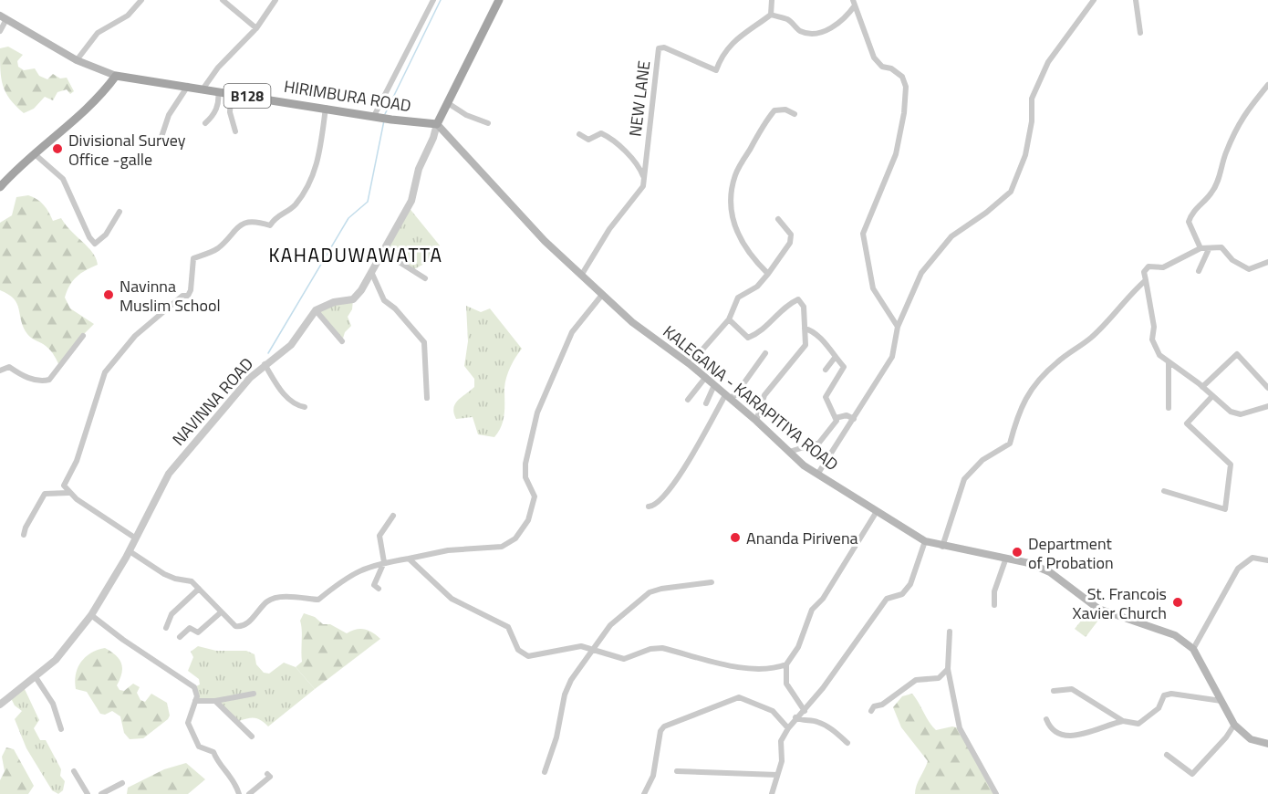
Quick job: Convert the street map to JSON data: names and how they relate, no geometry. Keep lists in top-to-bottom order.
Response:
{
  "streets": {
    "main road": ["B128", "HIRIMBURA ROAD", "KALEGANA - KARAPITIYA ROAD"],
    "street": ["NEW LANE", "NAVINNA ROAD"]
  },
  "crossings": [
    ["HIRIMBURA ROAD", "KALEGANA - KARAPITIYA ROAD"],
    ["NEW LANE", "KALEGANA - KARAPITIYA ROAD"]
  ],
  "districts": ["KAHADUWAWATTA"],
  "places": [
    "Divisional Survey Office -galle",
    "Navinna Muslim School",
    "Ananda Pirivena",
    "Department of Probation",
    "St. Francois Xavier Church"
  ]
}
